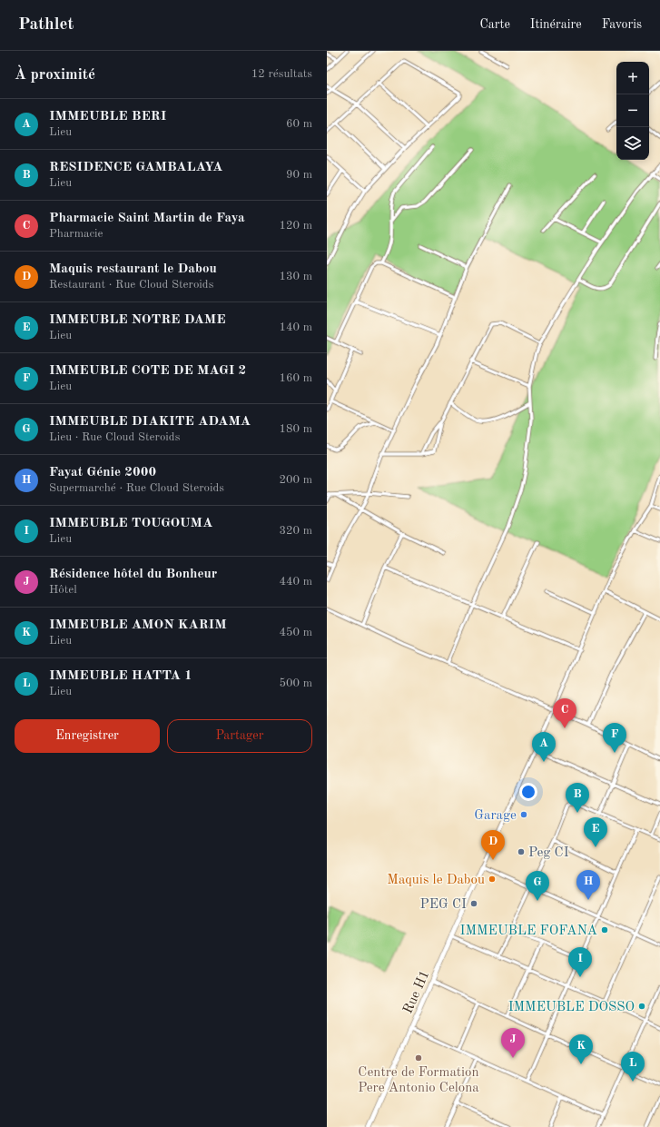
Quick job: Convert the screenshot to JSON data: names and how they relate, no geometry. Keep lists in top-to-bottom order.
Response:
{
  "streets": {
    "street": ["Rue H1"]
  },
  "places": [
    "Garage",
    "Peg CI",
    "Maquis le Dabou",
    "PEG CI",
    "IMMEUBLE FOFANA",
    "IMMEUBLE DOSSO",
    "Centre de Formation Pere Antonio Celona"
  ],
  "page": {
    "header": "Pathlet",
    "nav": ["Carte", "Itinéraire", "Favoris"],
    "heading": ["À proximité", "12 résultats"],
    "map_buttons": ["+", "−"],
    "list": [
      {
        "mark": "A",
        "name": "IMMEUBLE BERI",
        "note": "Lieu",
        "value": "60 m"
      },
      {
        "mark": "B",
        "name": "RESIDENCE GAMBALAYA",
        "note": "Lieu",
        "value": "90 m"
      },
      {
        "mark": "C",
        "name": "Pharmacie Saint Martin de Faya",
        "note": "Pharmacie",
        "value": "120 m"
      },
      {
        "mark": "D",
        "name": "Maquis restaurant le Dabou",
        "note": "Restaurant · Rue Cloud Steroids",
        "value": "130 m"
      },
      {
        "mark": "E",
        "name": "IMMEUBLE NOTRE DAME",
        "note": "Lieu",
        "value": "140 m"
      },
      {
        "mark": "F",
        "name": "IMMEUBLE COTE DE MAGI 2",
        "note": "Lieu",
        "value": "160 m"
      },
      {
        "mark": "G",
        "name": "IMMEUBLE DIAKITE ADAMA",
        "note": "Lieu · Rue Cloud Steroids",
        "value": "180 m"
      },
      {
        "mark": "H",
        "name": "Fayat Génie 2000",
        "note": "Supermarché · Rue Cloud Steroids",
        "value": "200 m"
      },
      {
        "mark": "I",
        "name": "IMMEUBLE TOUGOUMA",
        "note": "Lieu",
        "value": "320 m"
      },
      {
        "mark": "J",
        "name": "Résidence hôtel du Bonheur",
        "note": "Hôtel",
        "value": "440 m"
      },
      {
        "mark": "K",
        "name": "IMMEUBLE AMON KARIM",
        "note": "Lieu",
        "value": "450 m"
      },
      {
        "mark": "L",
        "name": "IMMEUBLE HATTA 1",
        "note": "Lieu",
        "value": "500 m"
      }
    ],
    "pins": [
      "C",
      "F",
      "A",
      "B",
      "E",
      "D",
      "H",
      "G",
      "I",
      "J",
      "K",
      "L"
    ],
    "buttons": ["Enregistrer", "Partager"]
  }
}
